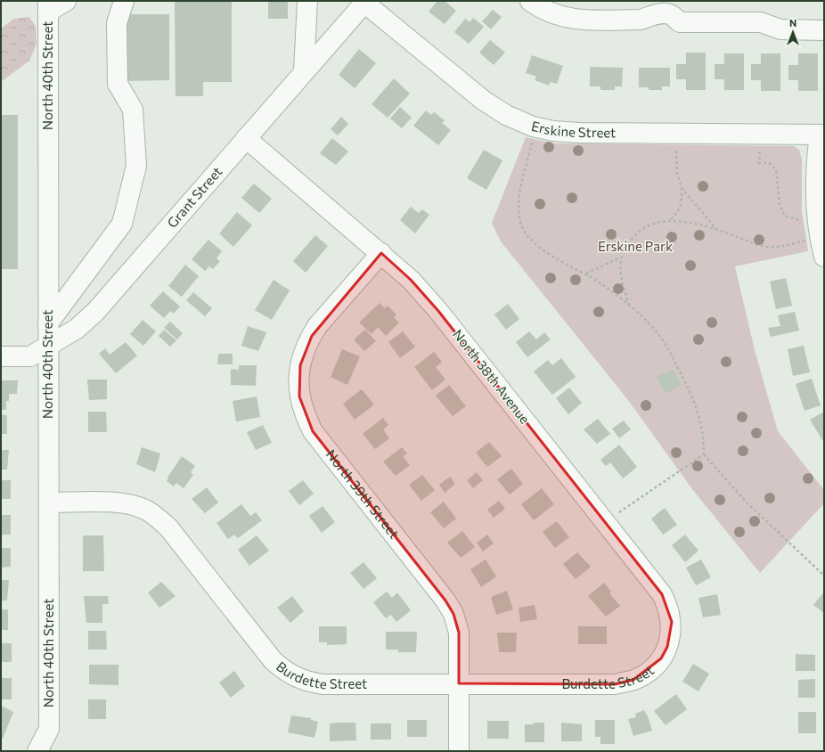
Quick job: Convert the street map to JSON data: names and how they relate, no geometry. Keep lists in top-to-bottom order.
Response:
{
  "streets": {
    "street": [
      "North 40th Street",
      "Erskine Street",
      "Grant Street",
      "North 38th Avenue",
      "North 39th Street",
      "Burdette Street"
    ]
  },
  "crossings": [
    ["North 40th Street", "Grant Street"],
    ["North 40th Street", "Burdette Street"],
    ["Erskine Street", "Grant Street"],
    ["Grant Street", "North 38th Avenue"],
    ["North 38th Avenue", "North 39th Street"],
    ["North 38th Avenue", "Burdette Street"],
    ["North 39th Street", "Burdette Street"]
  ],
  "parks": ["Erskine Park"],
  "north": "top"
}
